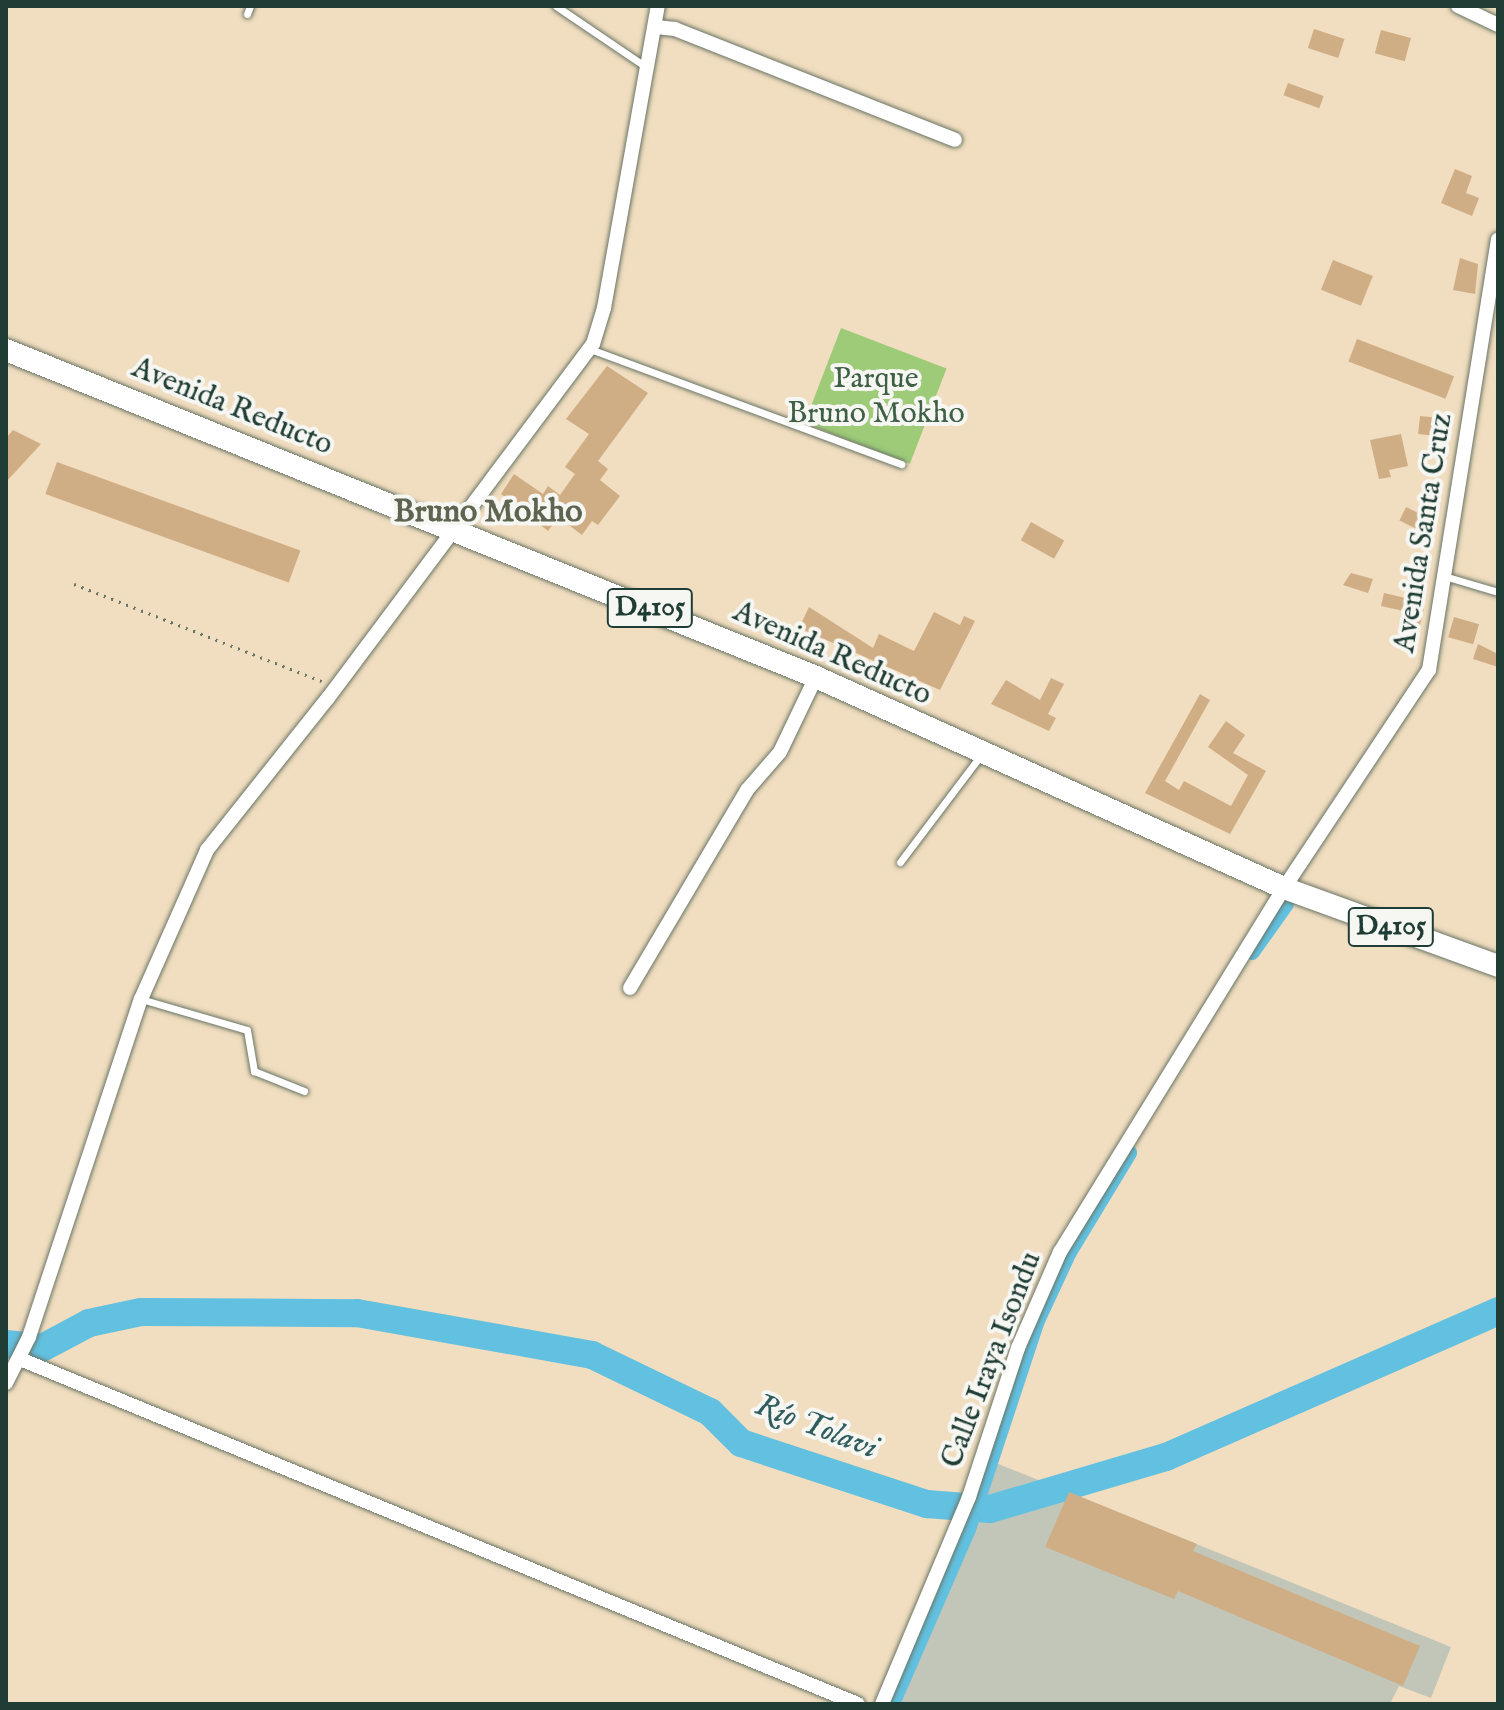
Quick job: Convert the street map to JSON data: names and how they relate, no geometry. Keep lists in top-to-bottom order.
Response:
{
  "streets": {
    "main road": ["Avenida Reducto", "D4105"],
    "street": ["Avenida Santa Cruz", "Calle Iraya Isondu"]
  },
  "crossings": [
    ["Avenida Reducto", "Avenida Santa Cruz"],
    ["Avenida Reducto", "Calle Iraya Isondu"],
    ["Avenida Santa Cruz", "Calle Iraya Isondu"]
  ],
  "districts": ["Bruno Mokho"],
  "water": ["Río Tolavi"],
  "parks": ["Parque Bruno Mokho"]
}
